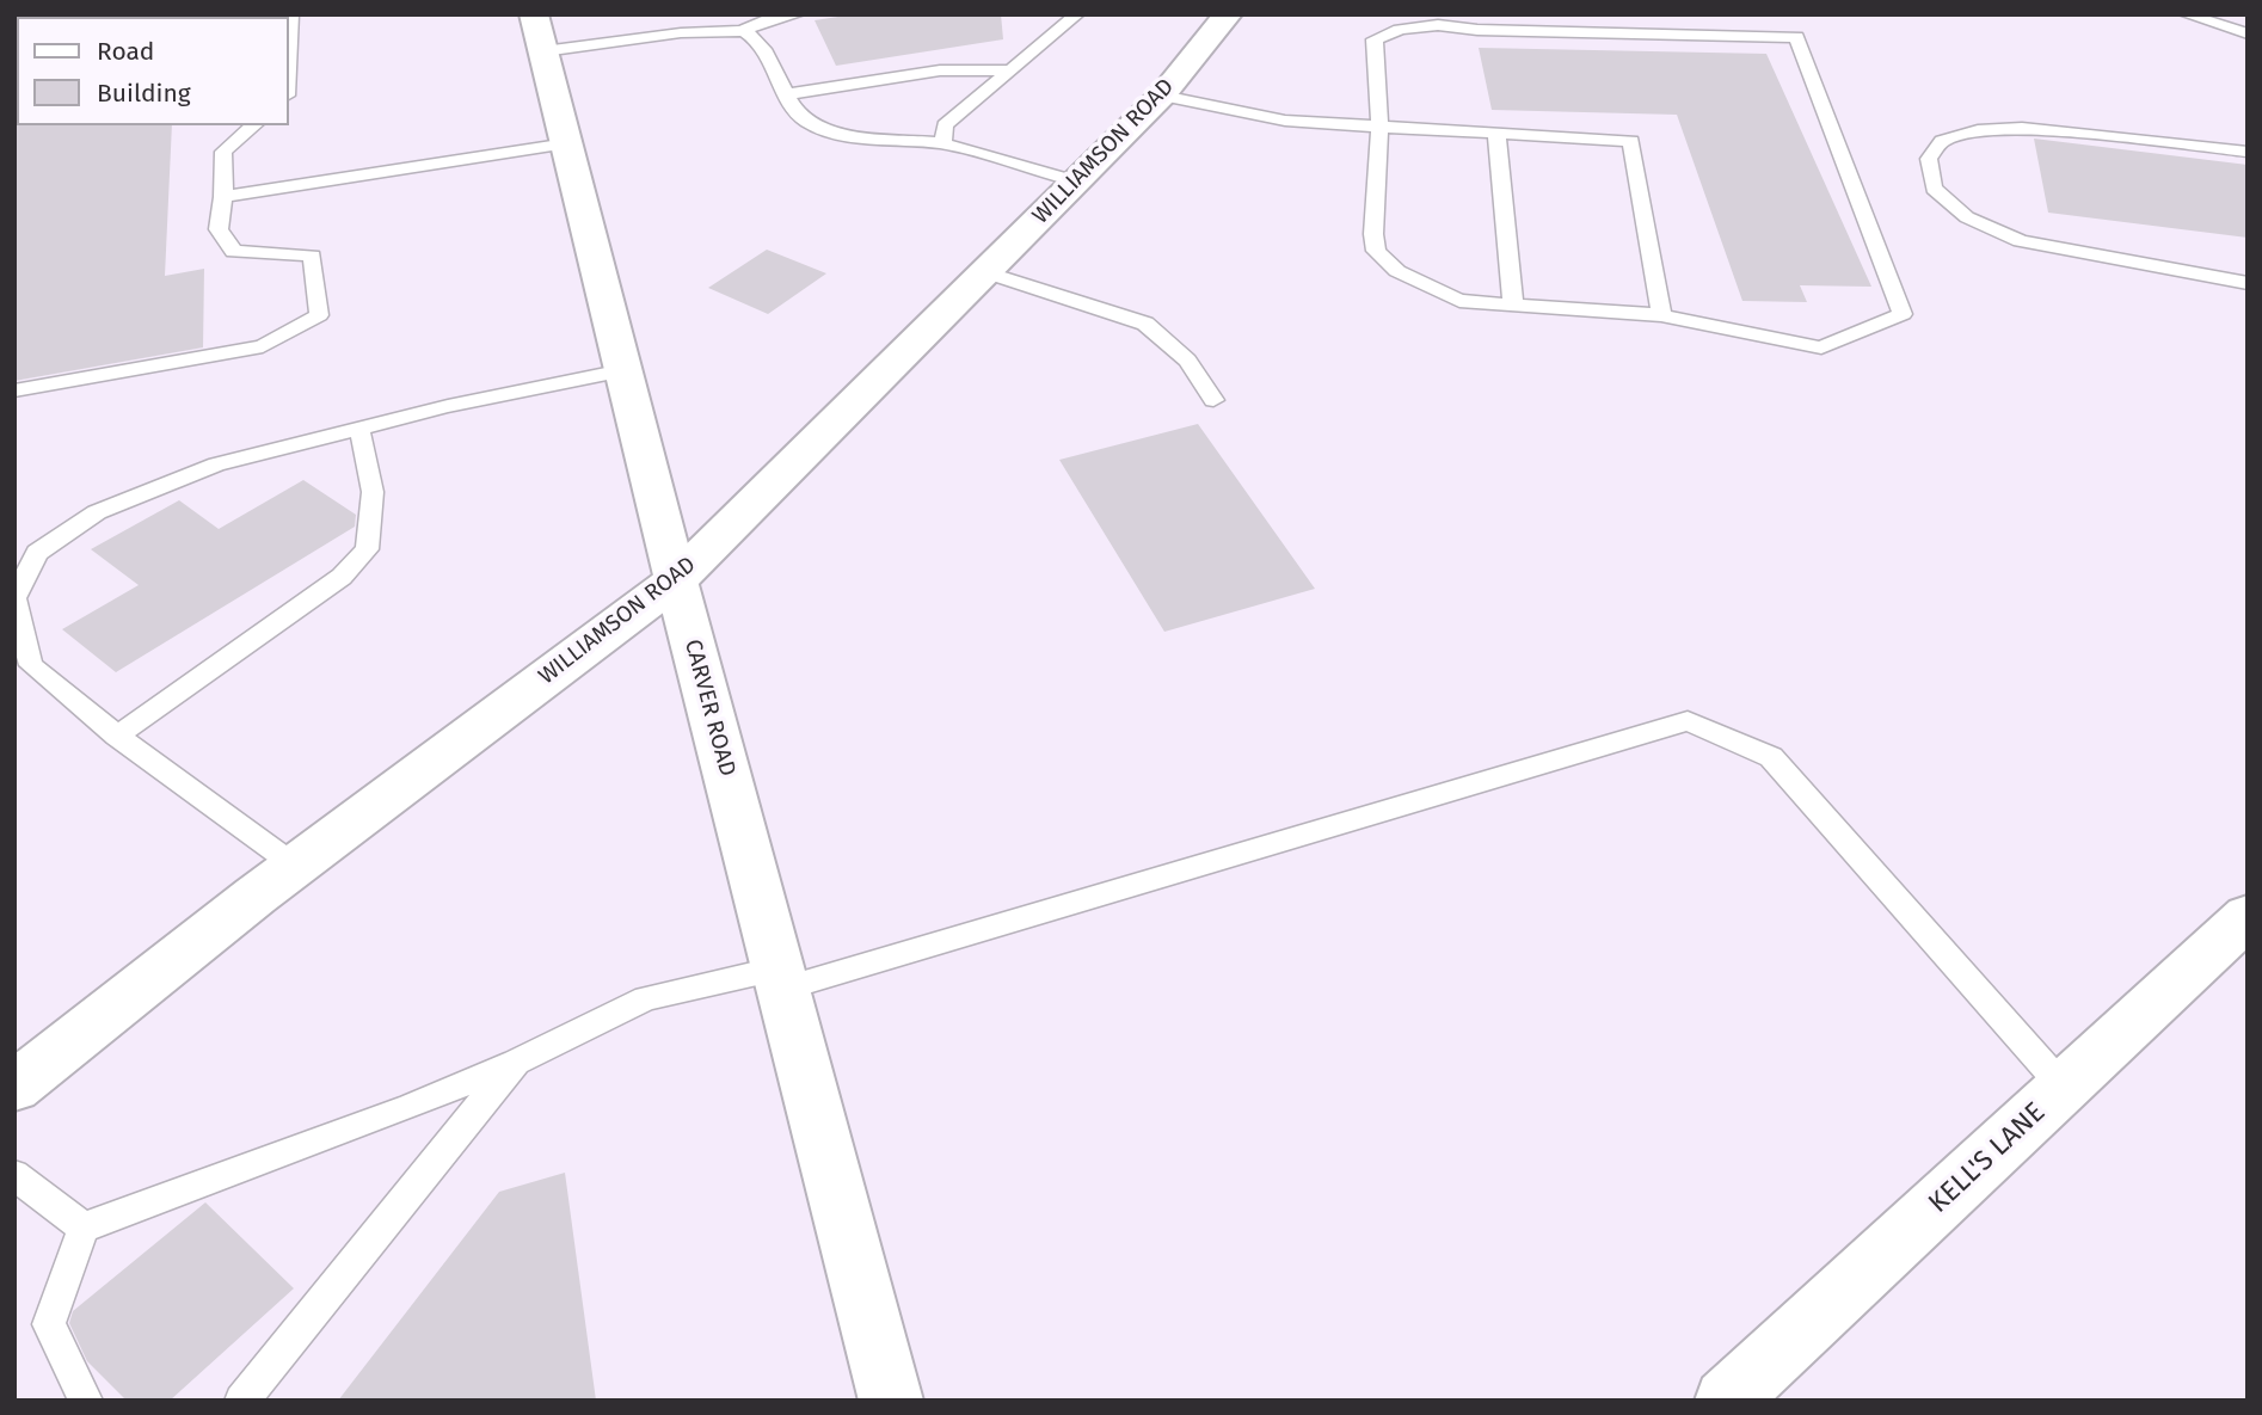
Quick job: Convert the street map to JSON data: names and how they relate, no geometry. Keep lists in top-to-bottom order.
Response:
{
  "streets": {
    "street": ["WILLIAMSON ROAD", "CARVER ROAD", "KELL'S LANE"]
  },
  "crossings": [
    ["WILLIAMSON ROAD", "CARVER ROAD"]
  ],
  "legend": ["Road", "Building"]
}
